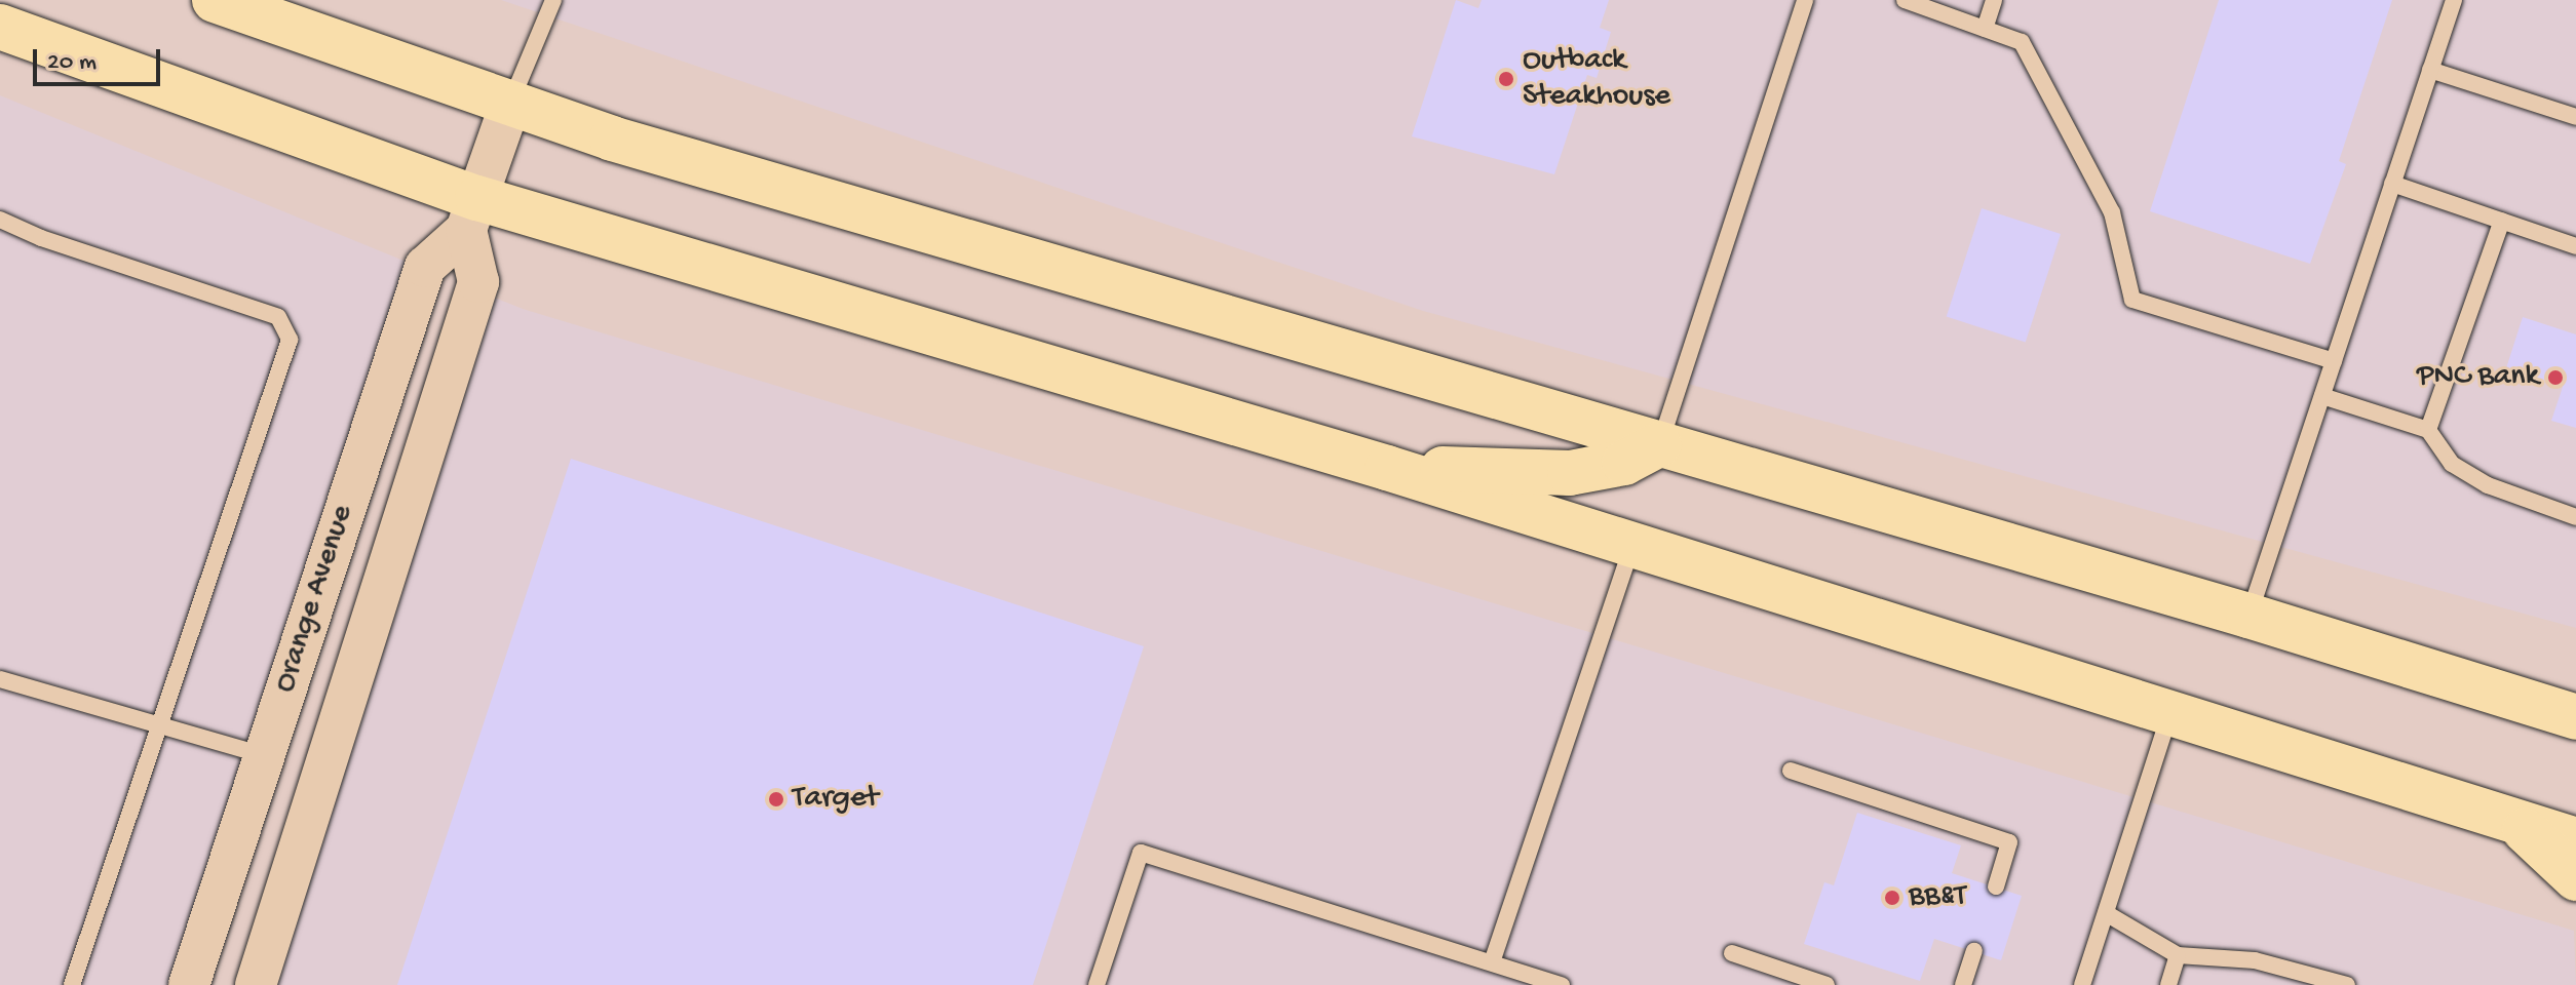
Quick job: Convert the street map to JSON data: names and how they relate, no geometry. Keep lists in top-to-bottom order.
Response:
{
  "streets": {
    "street": ["Orange Avenue"]
  },
  "places": [
    "Outback Steakhouse",
    "PNC Bank",
    "Target",
    "BB&T"
  ],
  "scale_bar": "20 m"
}
